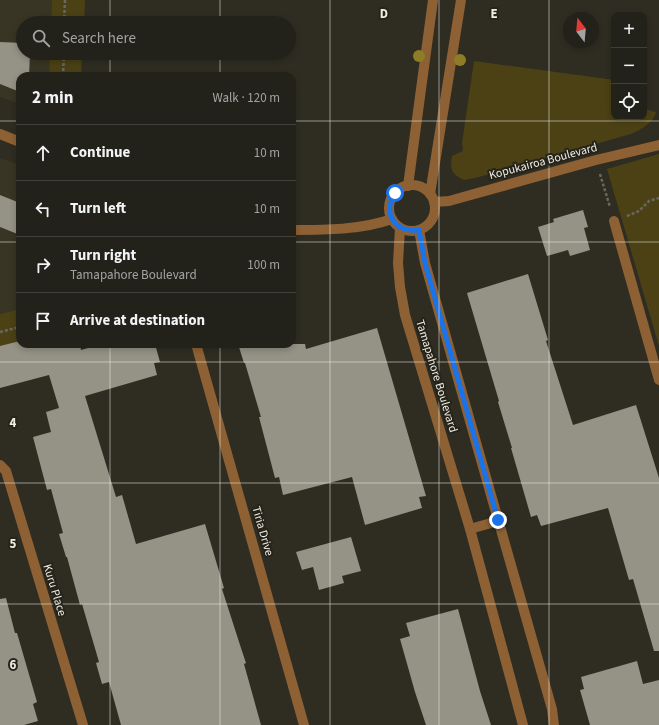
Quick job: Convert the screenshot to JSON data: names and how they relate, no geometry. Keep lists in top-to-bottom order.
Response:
{
  "streets": {
    "street": [
      "Kopukairoa Boulevard",
      "Tamapahore Boulevard",
      "Tiria Drive",
      "Kuru Place"
    ]
  },
  "crossings": [
    ["Kopukairoa Boulevard", "Tamapahore Boulevard"]
  ],
  "north": "top",
  "page": {
    "map_buttons": ["+", "−"],
    "search": "Search here",
    "heading": ["2 min", "Walk · 120 m"],
    "list": [
      ["Continue", "10 m"],
      ["Turn left", "10 m"],
      ["Turn right", "Tamapahore Boulevard", "100 m"],
      "Arrive at destination"
    ]
  },
  "grid": {
    "columns": ["D", "E"],
    "rows": ["4", "5", "6"]
  }
}
